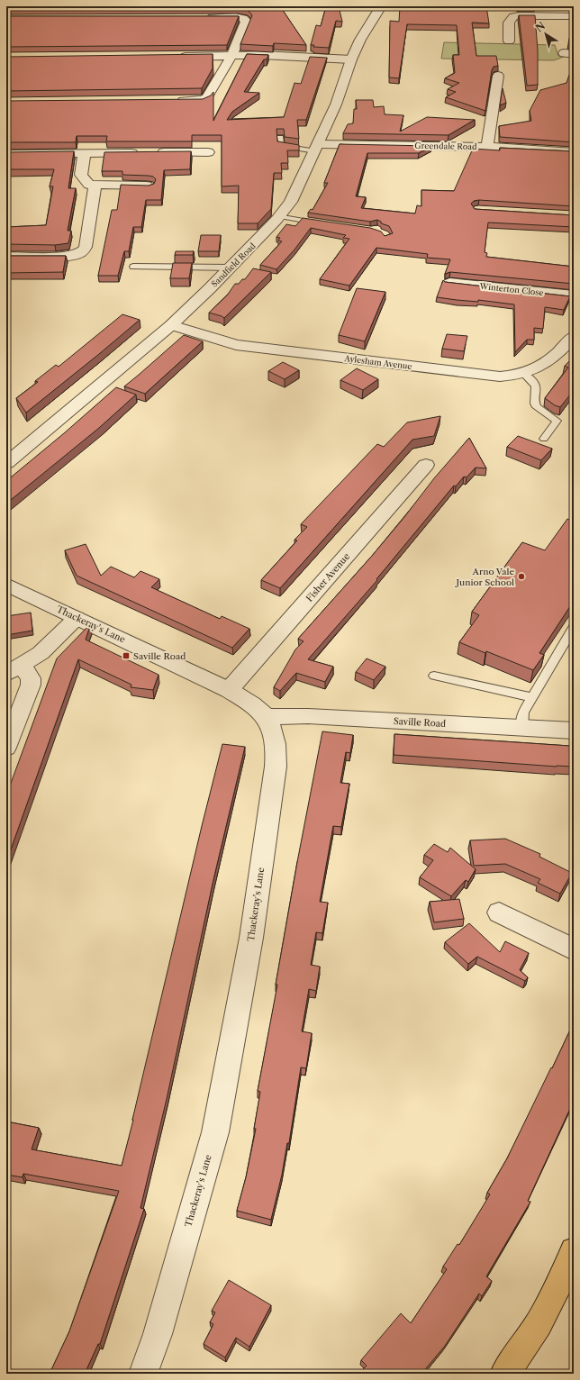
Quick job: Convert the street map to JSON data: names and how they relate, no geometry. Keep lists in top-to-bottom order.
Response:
{
  "streets": {
    "street": [
      "Greendale Road",
      "Sandfield Road",
      "Winterton Close",
      "Aylesham Avenue",
      "Fisher Avenue",
      "Thackeray's Lane",
      "Saville Road"
    ]
  },
  "crossings": [
    ["Greendale Road", "Sandfield Road"],
    ["Sandfield Road", "Aylesham Avenue"],
    ["Fisher Avenue", "Thackeray's Lane"],
    ["Thackeray's Lane", "Saville Road"]
  ],
  "places": {
    "other": ["Arno Vale Junior School"],
    "transit": ["Saville Road"]
  },
  "north": "top left"
}
